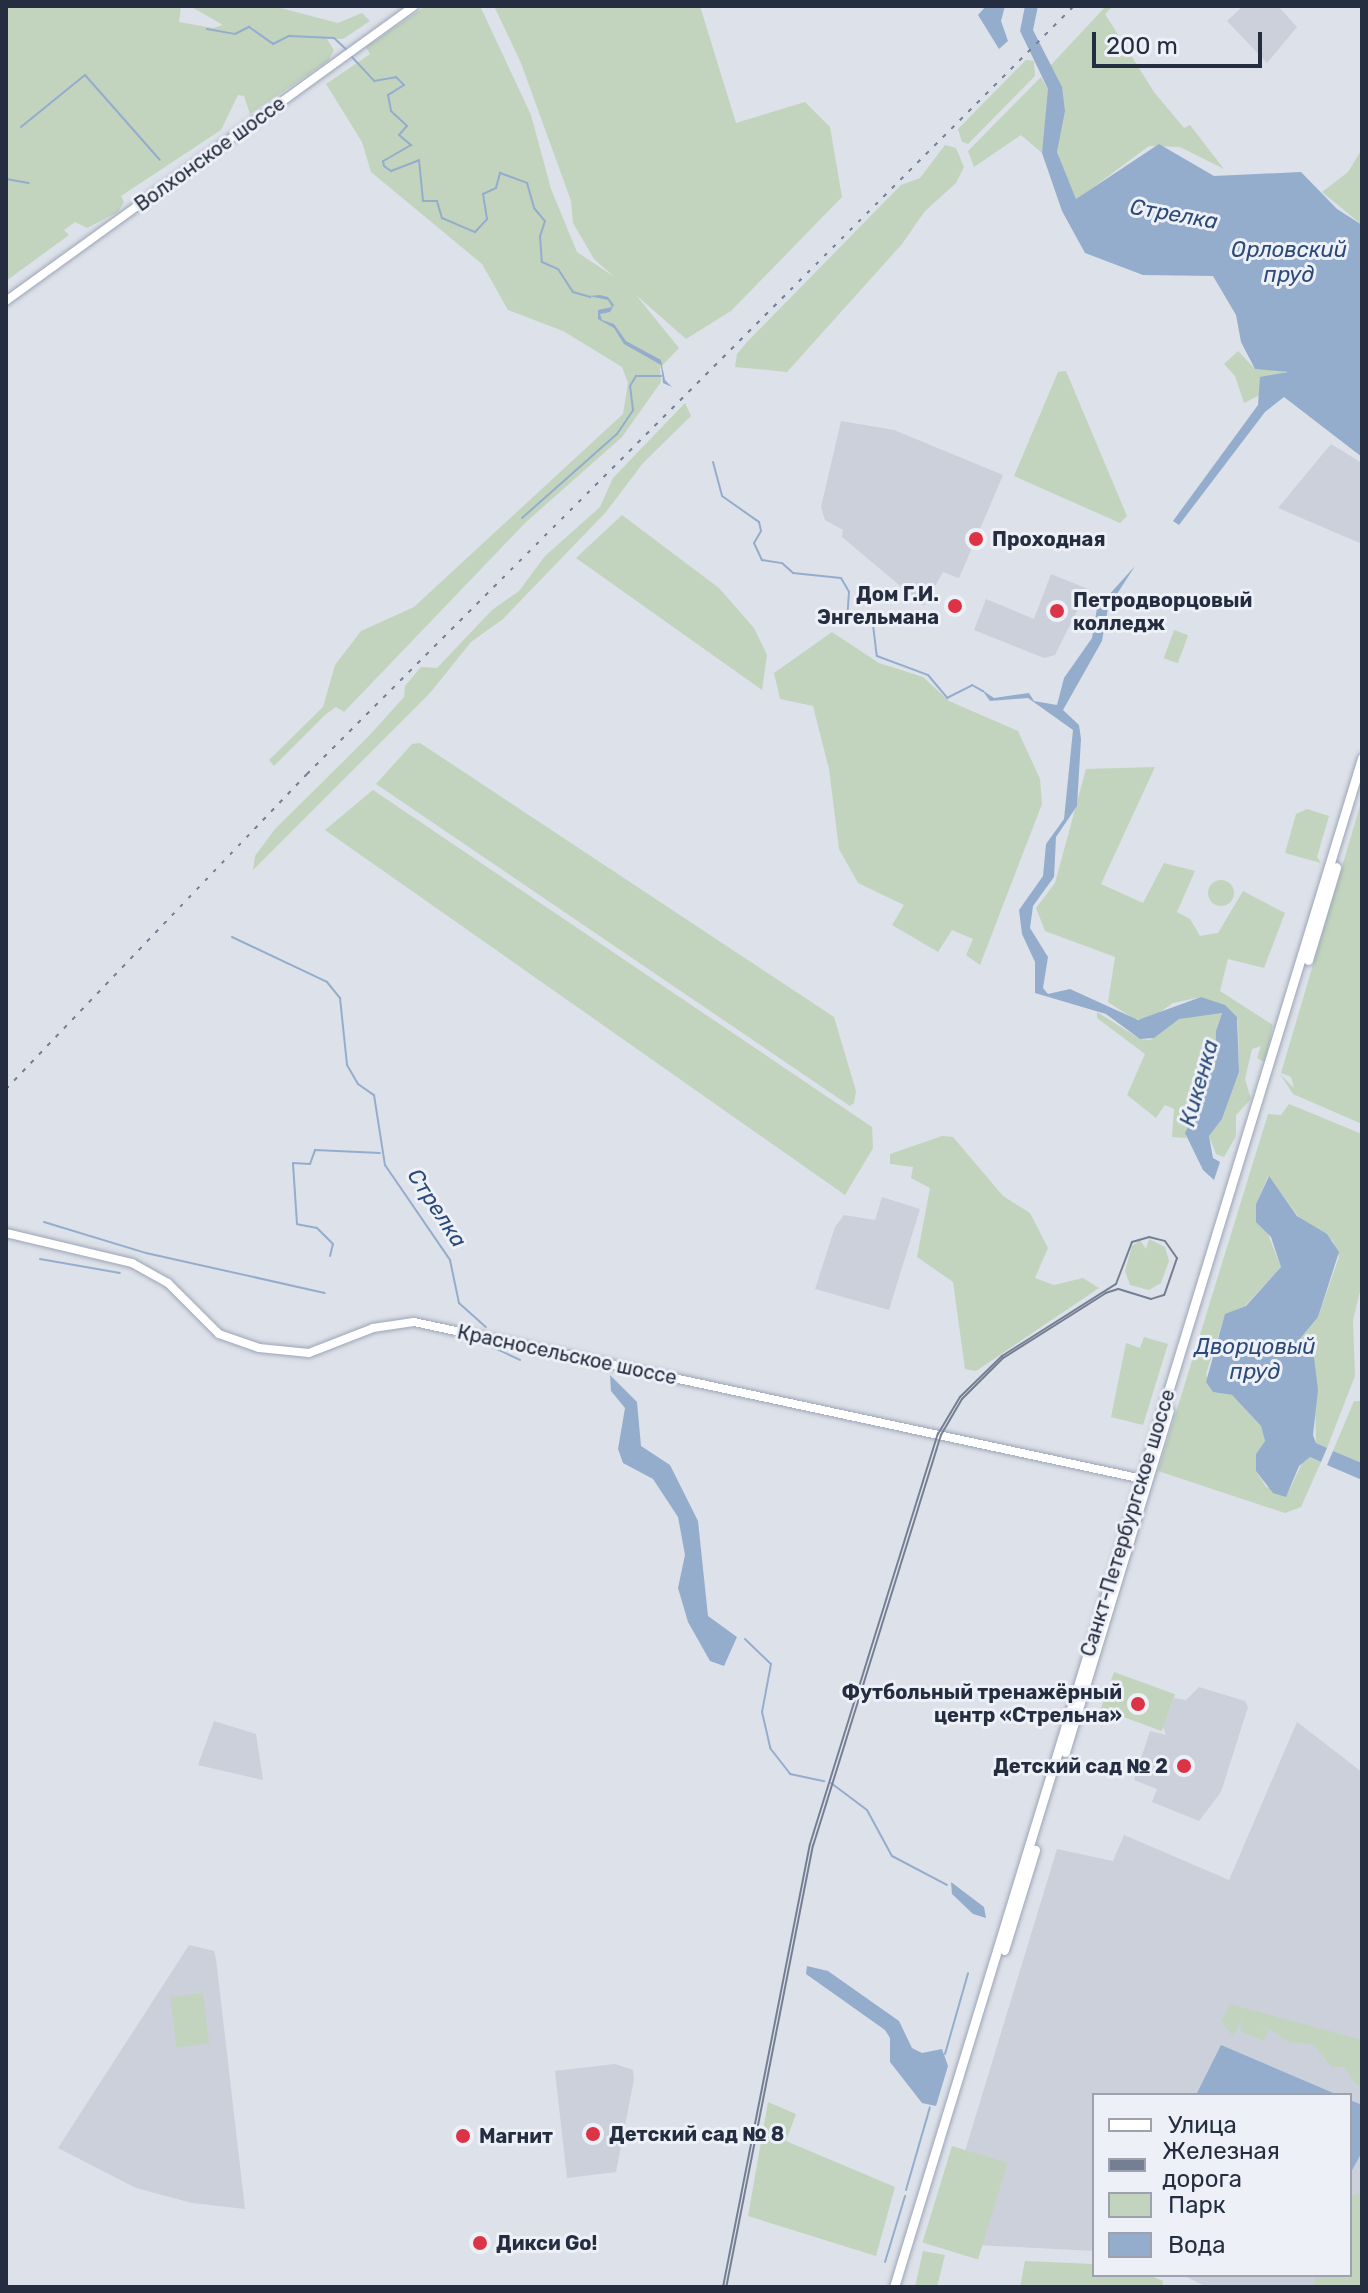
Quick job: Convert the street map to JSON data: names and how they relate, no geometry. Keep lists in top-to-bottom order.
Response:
{
  "streets": {
    "main road": ["Волхонское шоссе", "Красносельское шоссе", "Санкт-Петербургское шоссе"]
  },
  "crossings": [
    ["Красносельское шоссе", "Санкт-Петербургское шоссе"]
  ],
  "water": [
    "Стрелка",
    "Орловский пруд",
    "Кикенка",
    "Дворцовый пруд"
  ],
  "places": [
    "Проходная",
    "Дом Г.И. Энгельмана",
    "Петродворцовый колледж",
    "Футбольный тренажёрный центр «Стрельна»",
    "Детский сад № 2",
    "Детский сад № 8",
    "Магнит",
    "Дикси Go!"
  ],
  "legend": [
    "Улица",
    "Железная дорога",
    "Парк",
    "Вода"
  ],
  "scale_bar": "200 m"
}
